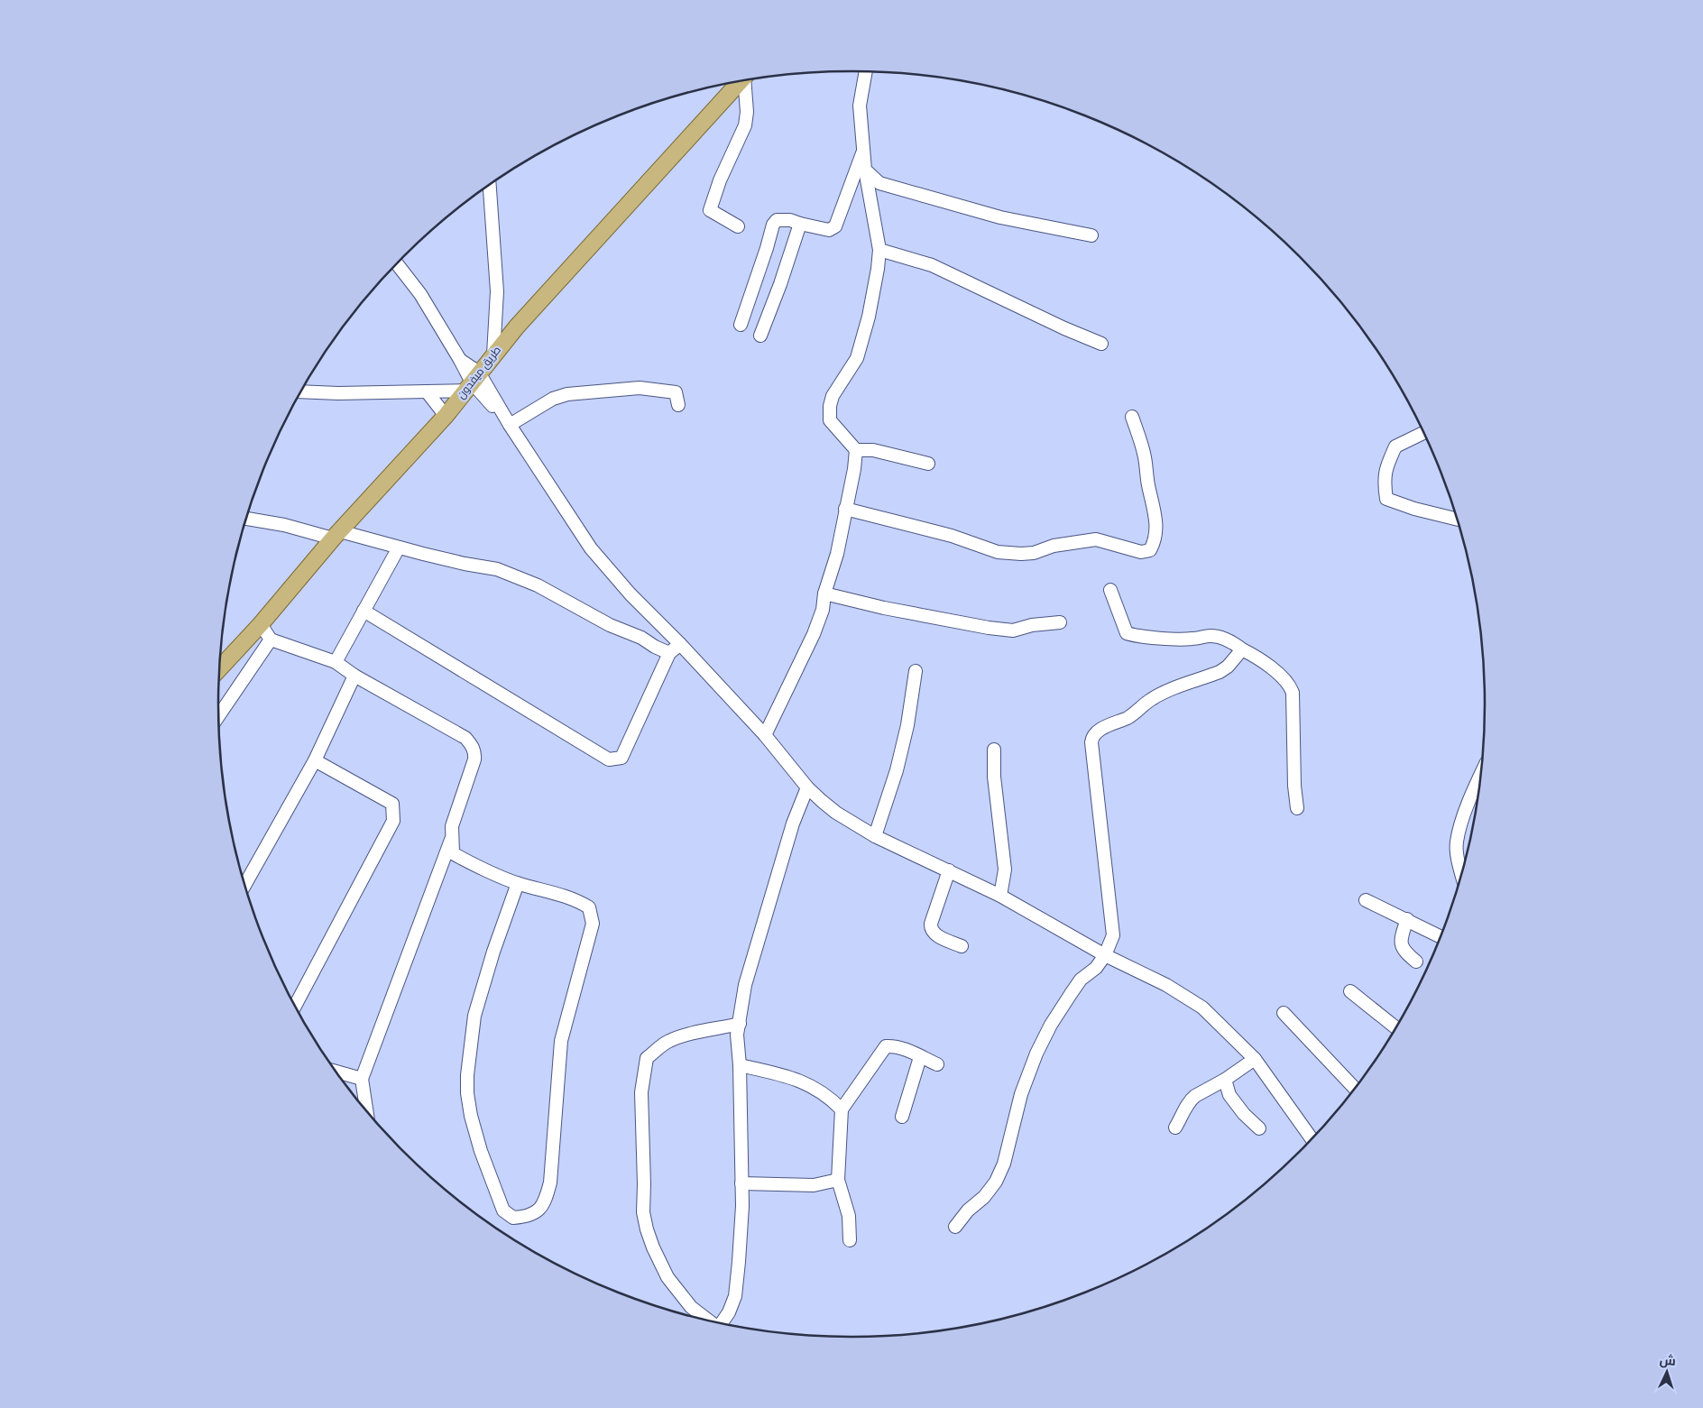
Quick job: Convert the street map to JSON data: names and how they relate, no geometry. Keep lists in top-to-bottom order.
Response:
{
  "streets": {
    "main road": ["طريق ميفدون"]
  },
  "north": "top"
}
